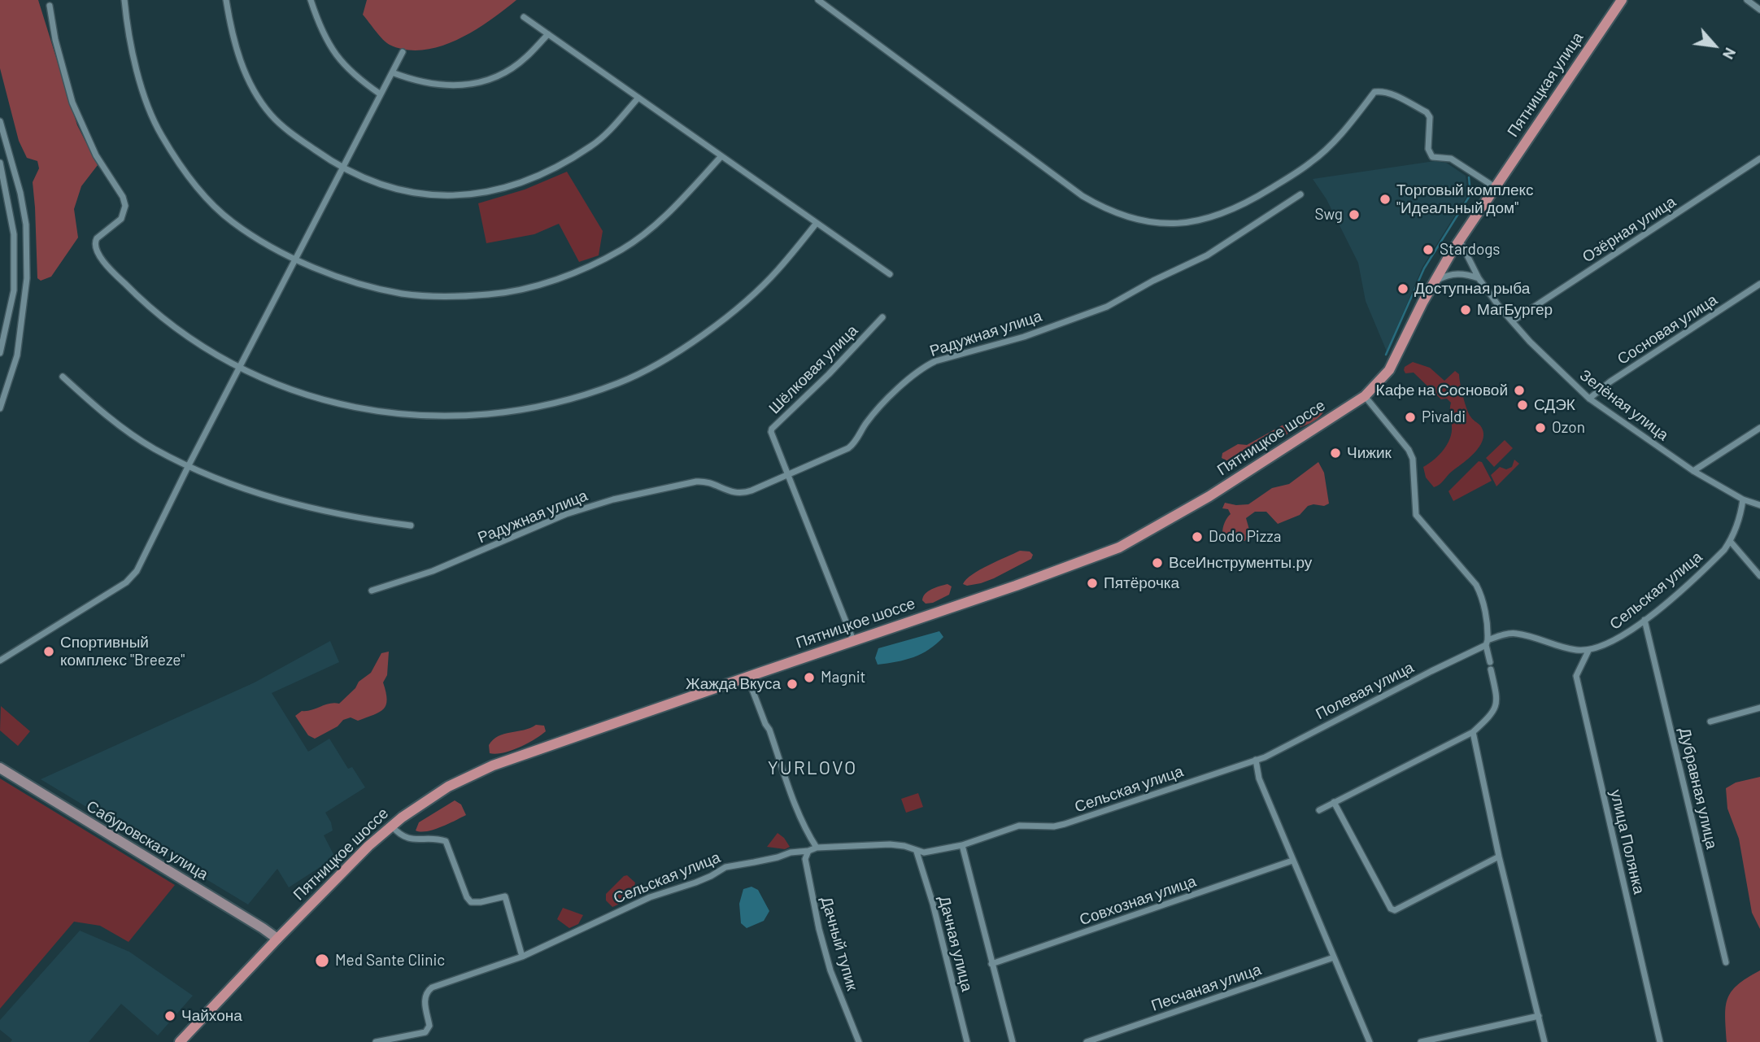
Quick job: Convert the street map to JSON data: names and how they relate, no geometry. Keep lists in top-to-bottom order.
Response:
{
  "streets": {
    "main road": ["Пятницкая улица", "Пятницкое шоссе"],
    "street": [
      "Озёрная улица",
      "Сосновая улица",
      "Радужная улица",
      "Шёлковая улица",
      "Зелёная улица",
      "Сельская улица",
      "Полевая улица",
      "Дубравная улица",
      "Сабуровская улица",
      "улица Полянка",
      "Совхозная улица",
      "Дачный тупик",
      "Дачная улица",
      "Песчаная улица"
    ]
  },
  "crossings": [
    ["Пятницкая улица", "Пятницкое шоссе"],
    ["Озёрная улица", "Зелёная улица"],
    ["Сосновая улица", "Зелёная улица"],
    ["Радужная улица", "Шёлковая улица"],
    ["Зелёная улица", "Пятницкое шоссе"],
    ["Зелёная улица", "Сельская улица"],
    ["Пятницкое шоссе", "Сабуровская улица"],
    ["Сельская улица", "Полевая улица"],
    ["Сельская улица", "Дубравная улица"],
    ["Сельская улица", "улица Полянка"],
    ["Сельская улица", "Дачный тупик"],
    ["Сельская улица", "Дачная улица"]
  ],
  "districts": ["YURLOVO"],
  "places": [
    "Торговый комплекс \"Идеальный дом\"",
    "Swg",
    "Stardogs",
    "Доступная рыба",
    "МагБургер",
    "Кафе на Сосновой",
    "СДЭК",
    "Pivaldi",
    "Ozon",
    "Чижик",
    "Dodo Pizza",
    "ВсеИнструменты.ру",
    "Пятёрочка",
    "Спортивный комплекс \"Breeze\"",
    "Magnit",
    "Жажда Вкуса",
    "Med Sante Clinic",
    "Чайхона"
  ],
  "north": "bottom right"
}
